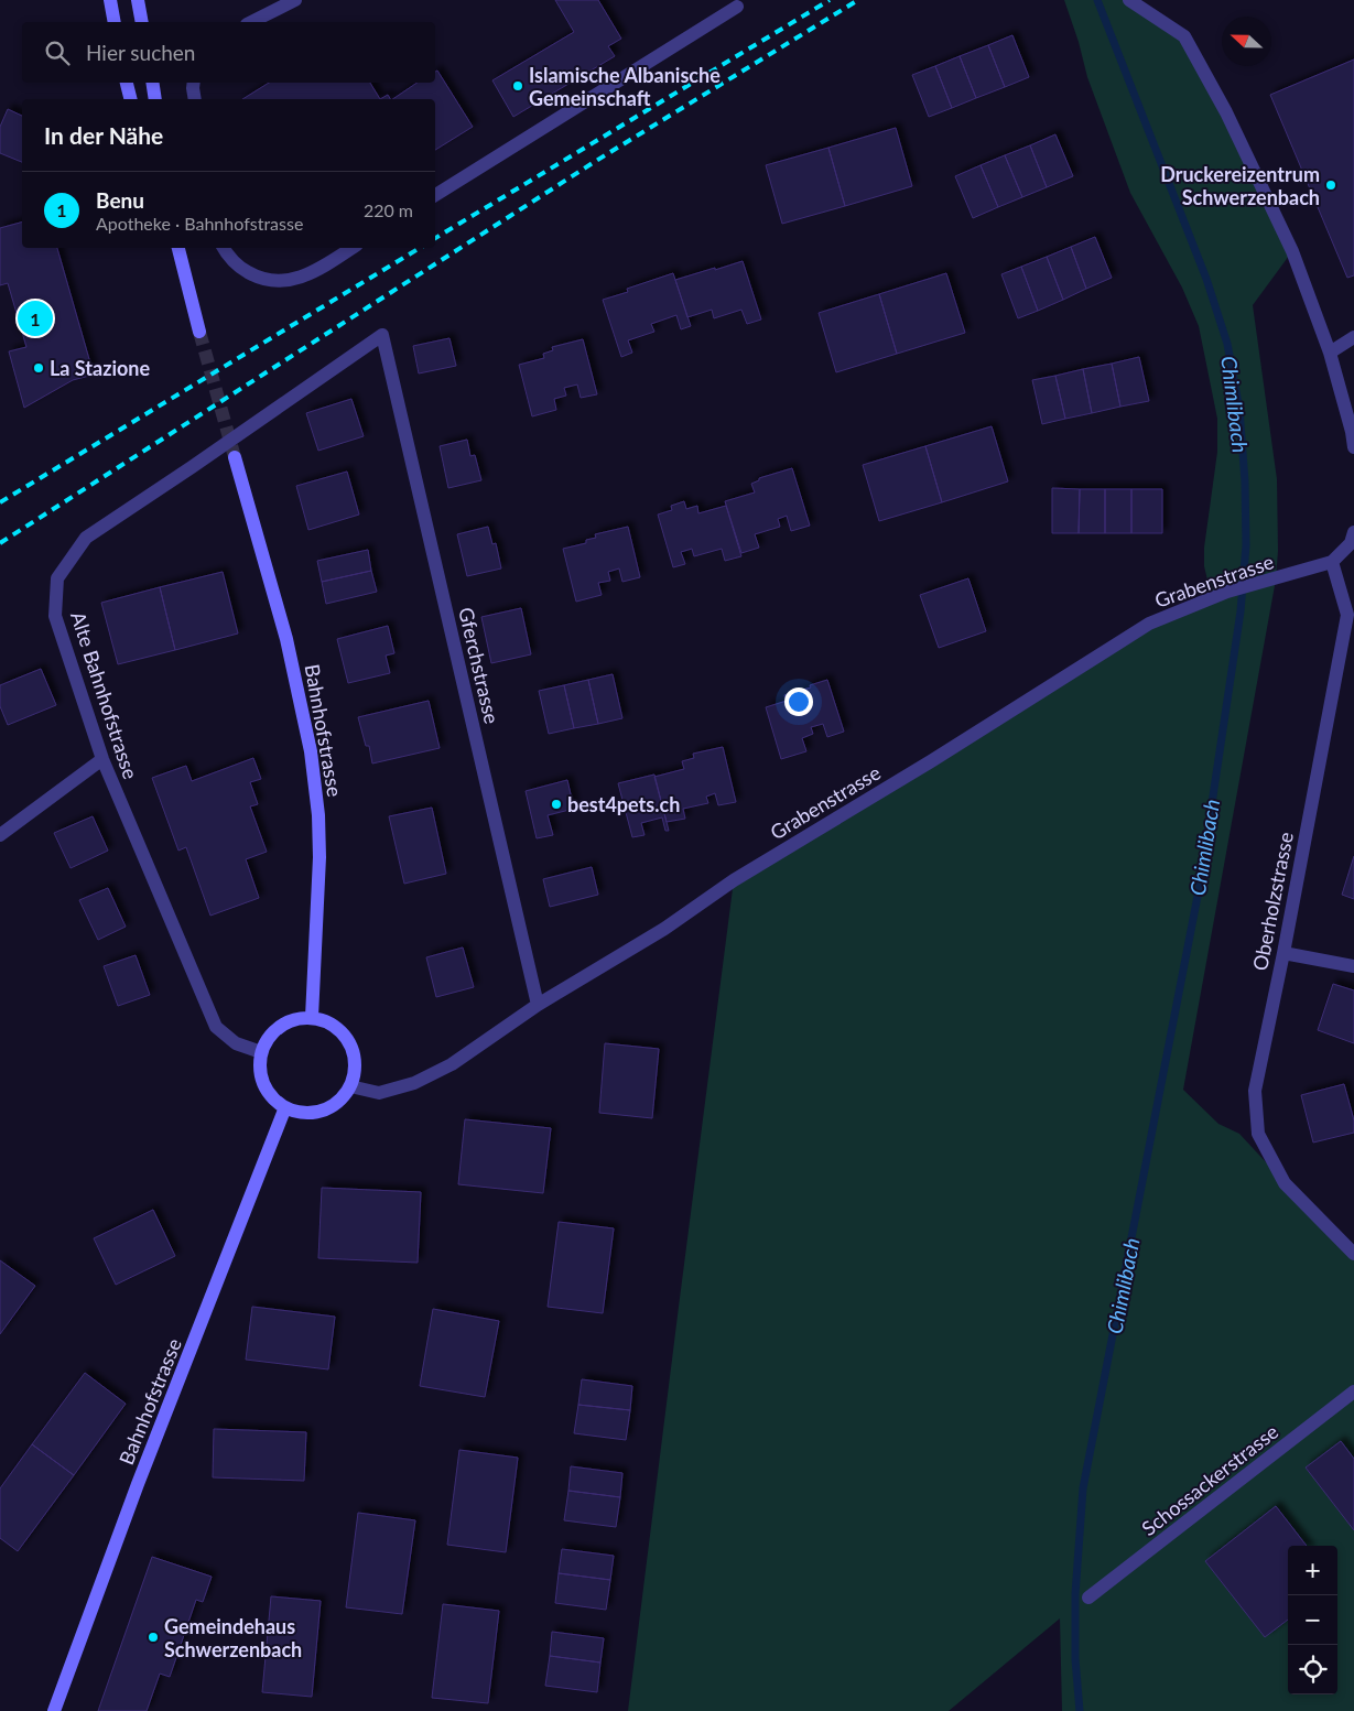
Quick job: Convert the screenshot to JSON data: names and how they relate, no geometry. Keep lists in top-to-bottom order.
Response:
{
  "streets": {
    "main road": ["Bahnhofstrasse"],
    "street": [
      "Grabenstrasse",
      "Gferchstrasse",
      "Alte Bahnhofstrasse",
      "Oberholzstrasse",
      "Schossackerstrasse"
    ]
  },
  "crossings": [
    ["Grabenstrasse", "Gferchstrasse"],
    ["Grabenstrasse", "Alte Bahnhofstrasse"],
    ["Grabenstrasse", "Bahnhofstrasse"],
    ["Grabenstrasse", "Oberholzstrasse"],
    ["Gferchstrasse", "Alte Bahnhofstrasse"],
    ["Alte Bahnhofstrasse", "Bahnhofstrasse"]
  ],
  "water": ["Chimlibach"],
  "places": [
    "Islamische Albanische Gemeinschaft",
    "Druckereizentrum Schwerzenbach",
    "La Stazione",
    "best4pets.ch",
    "Gemeindehaus Schwerzenbach"
  ],
  "north": "left",
  "page": {
    "search": "Hier suchen",
    "heading": "In der Nähe",
    "list": [
      {
        "mark": "1",
        "name": "Benu",
        "note": "Apotheke · Bahnhofstrasse",
        "value": "220 m"
      }
    ],
    "pins": "1",
    "map_buttons": ["+", "−"]
  }
}
